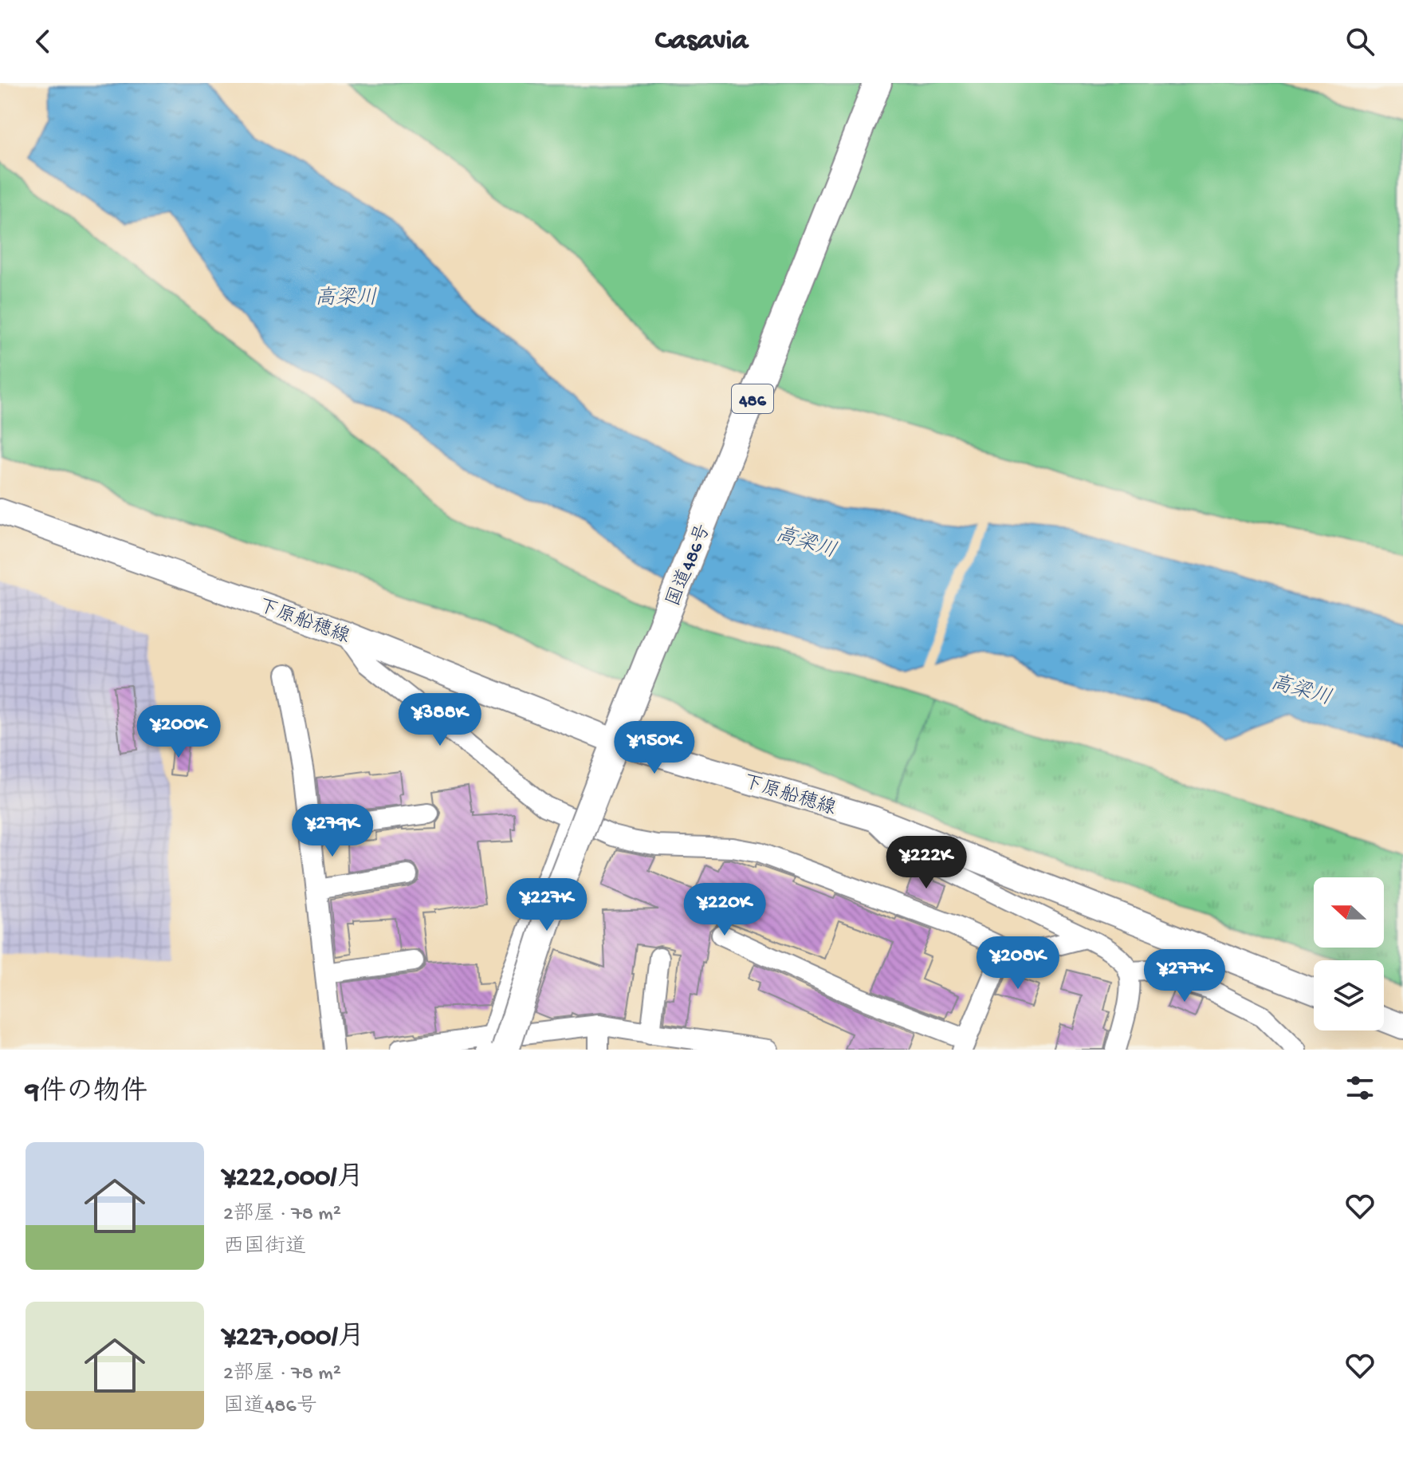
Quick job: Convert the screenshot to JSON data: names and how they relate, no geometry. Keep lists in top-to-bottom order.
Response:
{
  "streets": {
    "highway": ["486", "国道486号"],
    "main road": ["下原船穂線"]
  },
  "crossings": [
    ["国道486号", "下原船穂線"]
  ],
  "water": ["高梁川"],
  "north": "left",
  "page": {
    "header": "Casavia",
    "price": [
      "¥388K",
      "¥200K",
      "¥150K",
      "¥279K",
      "¥222K",
      "¥227K",
      "¥220K",
      "¥208K",
      "¥277K"
    ],
    "heading": "9件の物件",
    "list": [
      {
        "name": "¥222,000/月",
        "note": "2部屋 · 78 m² · 西国街道"
      },
      {
        "name": "¥227,000/月",
        "note": "2部屋 · 78 m² · 国道486号"
      }
    ]
  }
}
